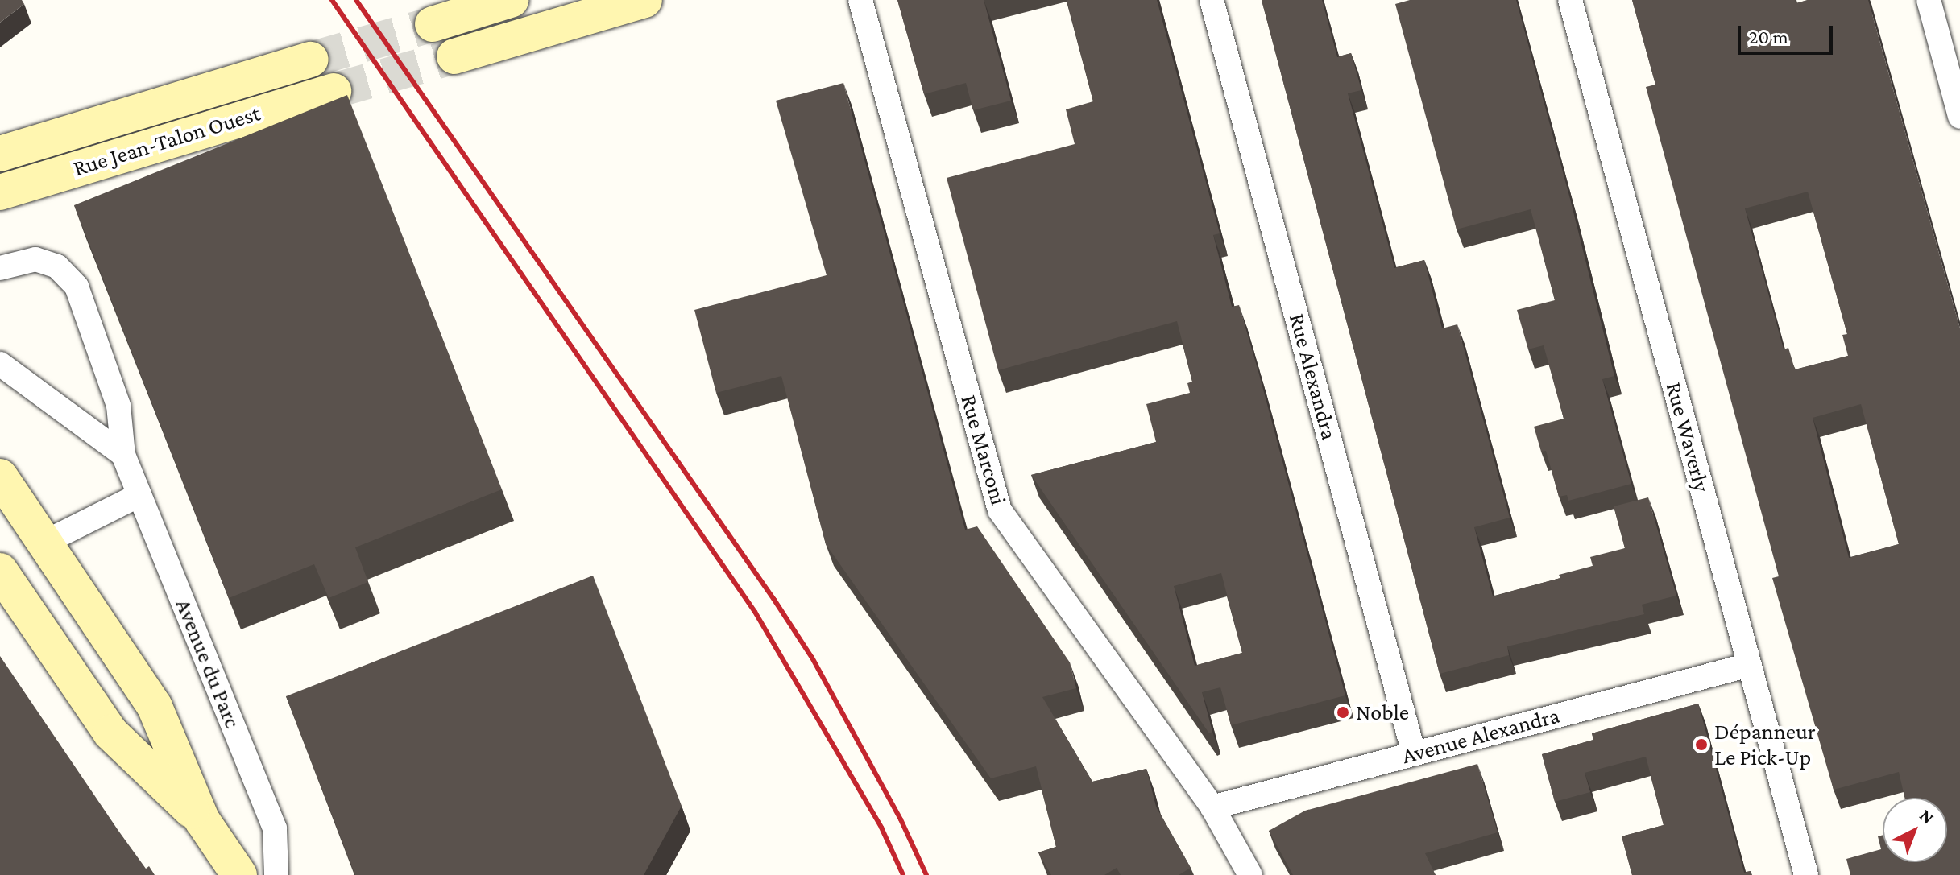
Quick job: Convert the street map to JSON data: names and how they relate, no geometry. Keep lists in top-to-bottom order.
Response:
{
  "streets": {
    "main road": ["Rue Jean-Talon Ouest"],
    "street": [
      "Rue Alexandra",
      "Rue Waverly",
      "Rue Marconi",
      "Avenue du Parc",
      "Avenue Alexandra"
    ]
  },
  "crossings": [
    ["Rue Alexandra", "Avenue Alexandra"],
    ["Rue Waverly", "Avenue Alexandra"],
    ["Rue Marconi", "Avenue Alexandra"]
  ],
  "places": ["Noble", "Dépanneur Le Pick-Up"],
  "scale_bar": "20 m",
  "north": "top right"
}
